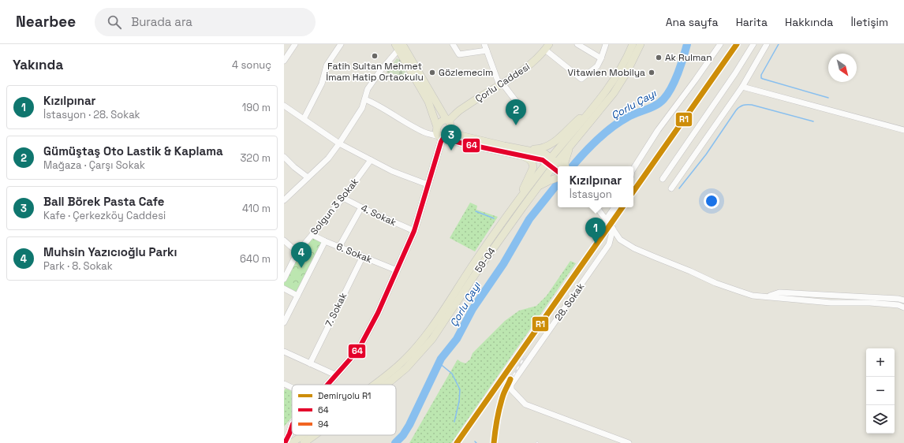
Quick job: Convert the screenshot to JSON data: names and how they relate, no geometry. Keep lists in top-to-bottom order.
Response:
{
  "streets": {
    "main road": ["Çorlu Caddesi", "59-04"],
    "street": [
      "Solgun 3 Sokak",
      "4. Sokak",
      "6. Sokak",
      "28. Sokak",
      "7. Sokak"
    ]
  },
  "crossings": [
    ["Solgun 3 Sokak", "4. Sokak"],
    ["Solgun 3 Sokak", "6. Sokak"],
    ["6. Sokak", "7. Sokak"]
  ],
  "water": ["Çorlu Çayı"],
  "places": [
    "Fatih Sultan Mehmet İmam Hatip Ortaokulu",
    "Ak Rulman",
    "Gözlemecim",
    "Vitawien Mobilya"
  ],
  "lines": ["rail line R1", "transit line 64"],
  "legend": ["Demiryolu R1", "64", "94"],
  "north": "bottom right",
  "page": {
    "header": "Nearbee",
    "search": "Burada ara",
    "nav": [
      "Ana sayfa",
      "Harita",
      "Hakkında",
      "İletişim"
    ],
    "heading": ["Yakında", "4 sonuç"],
    "list": [
      {
        "mark": "1",
        "name": "Kızılpınar",
        "note": "İstasyon · 28. Sokak",
        "value": "190 m"
      },
      {
        "mark": "2",
        "name": "Gümüştaş Oto Lastik & Kaplama",
        "note": "Mağaza · Çarşı Sokak",
        "value": "320 m"
      },
      {
        "mark": "3",
        "name": "Ball Börek Pasta Cafe",
        "note": "Kafe · Çerkezköy Caddesi",
        "value": "410 m"
      },
      {
        "mark": "4",
        "name": "Muhsin Yazıcıoğlu Parkı",
        "note": "Park · 8. Sokak",
        "value": "640 m"
      }
    ],
    "pins": [
      "2",
      "3",
      "1",
      "4"
    ],
    "popup": ["Kızılpınar", "İstasyon"],
    "map_buttons": ["+", "−"]
  }
}
